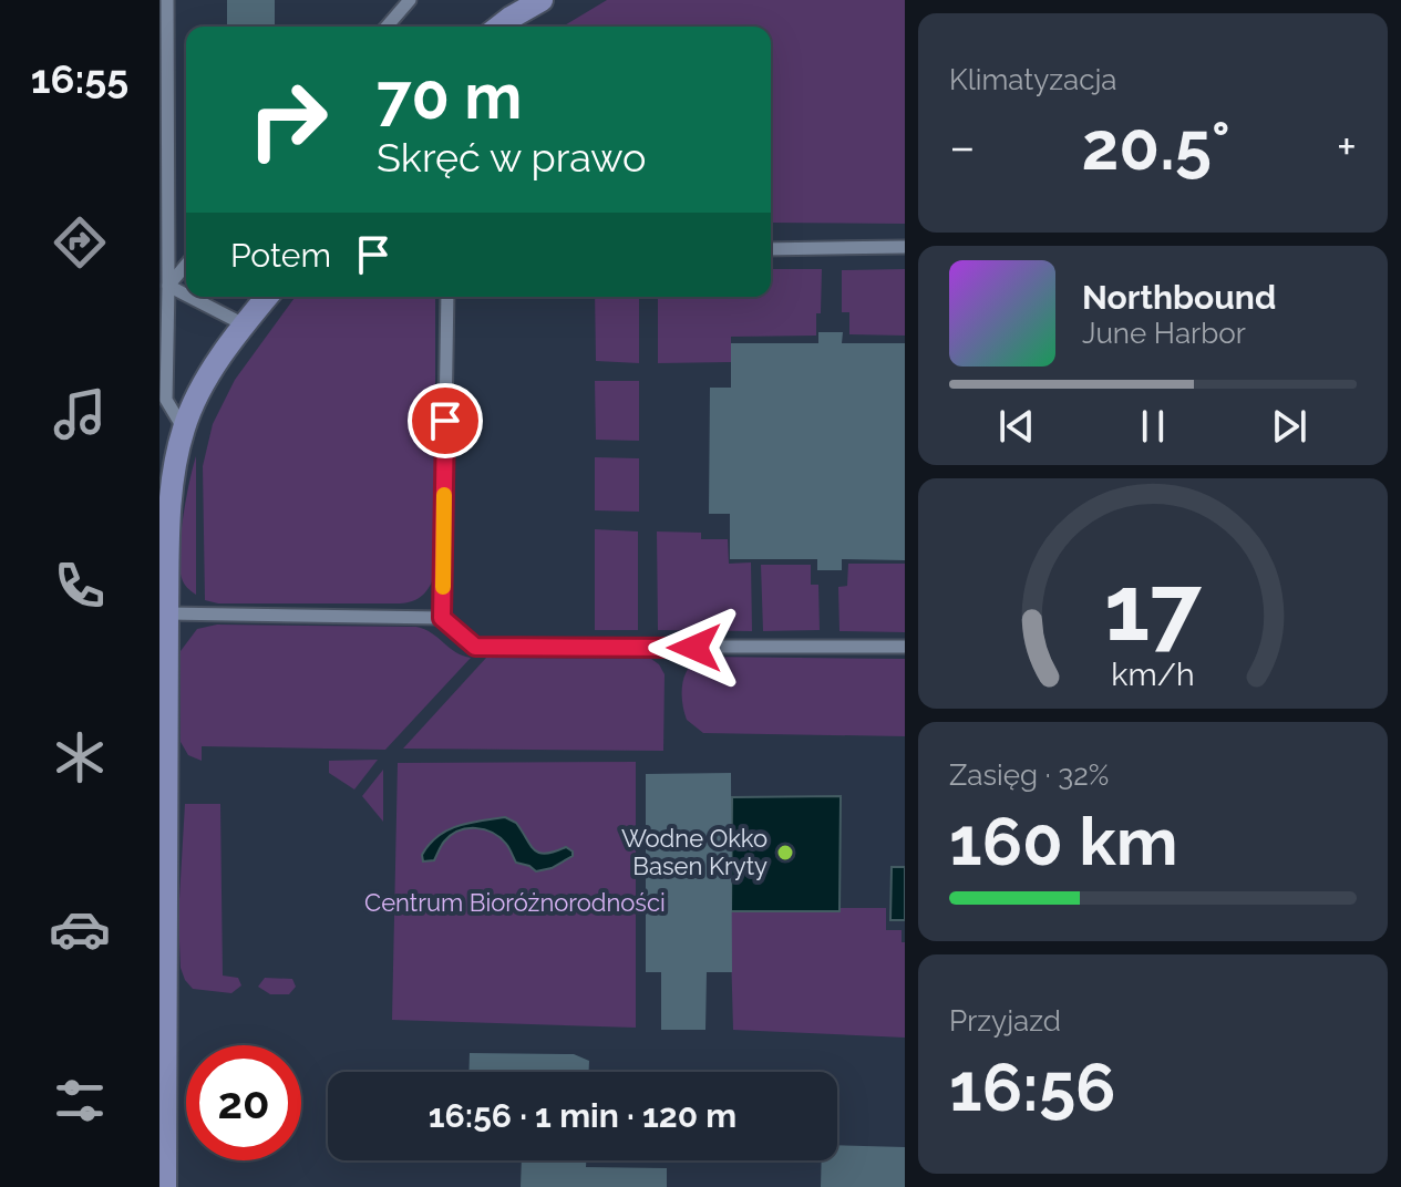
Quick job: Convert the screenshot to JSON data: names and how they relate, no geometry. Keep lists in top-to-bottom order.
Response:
{
  "parks": ["Centrum Bioróżnorodności"],
  "places": ["Wodne Okko Basen Kryty"],
  "page": {
    "tabs": "16:55",
    "tile": [
      "Klimatyzacja",
      ["Zasięg · 32%", "160 km"],
      ["Przyjazd", "16:56"]
    ],
    "turn": ["70 m", "Skręć w prawo"],
    "heat": ["−", "20.5°", "+"],
    "then": "Potem",
    "song": ["Northbound", "June Harbor"],
    "limit": "20",
    "trip": "16:56 · 1 min · 120 m",
    "gauge": ["17", "km/h"]
  }
}
